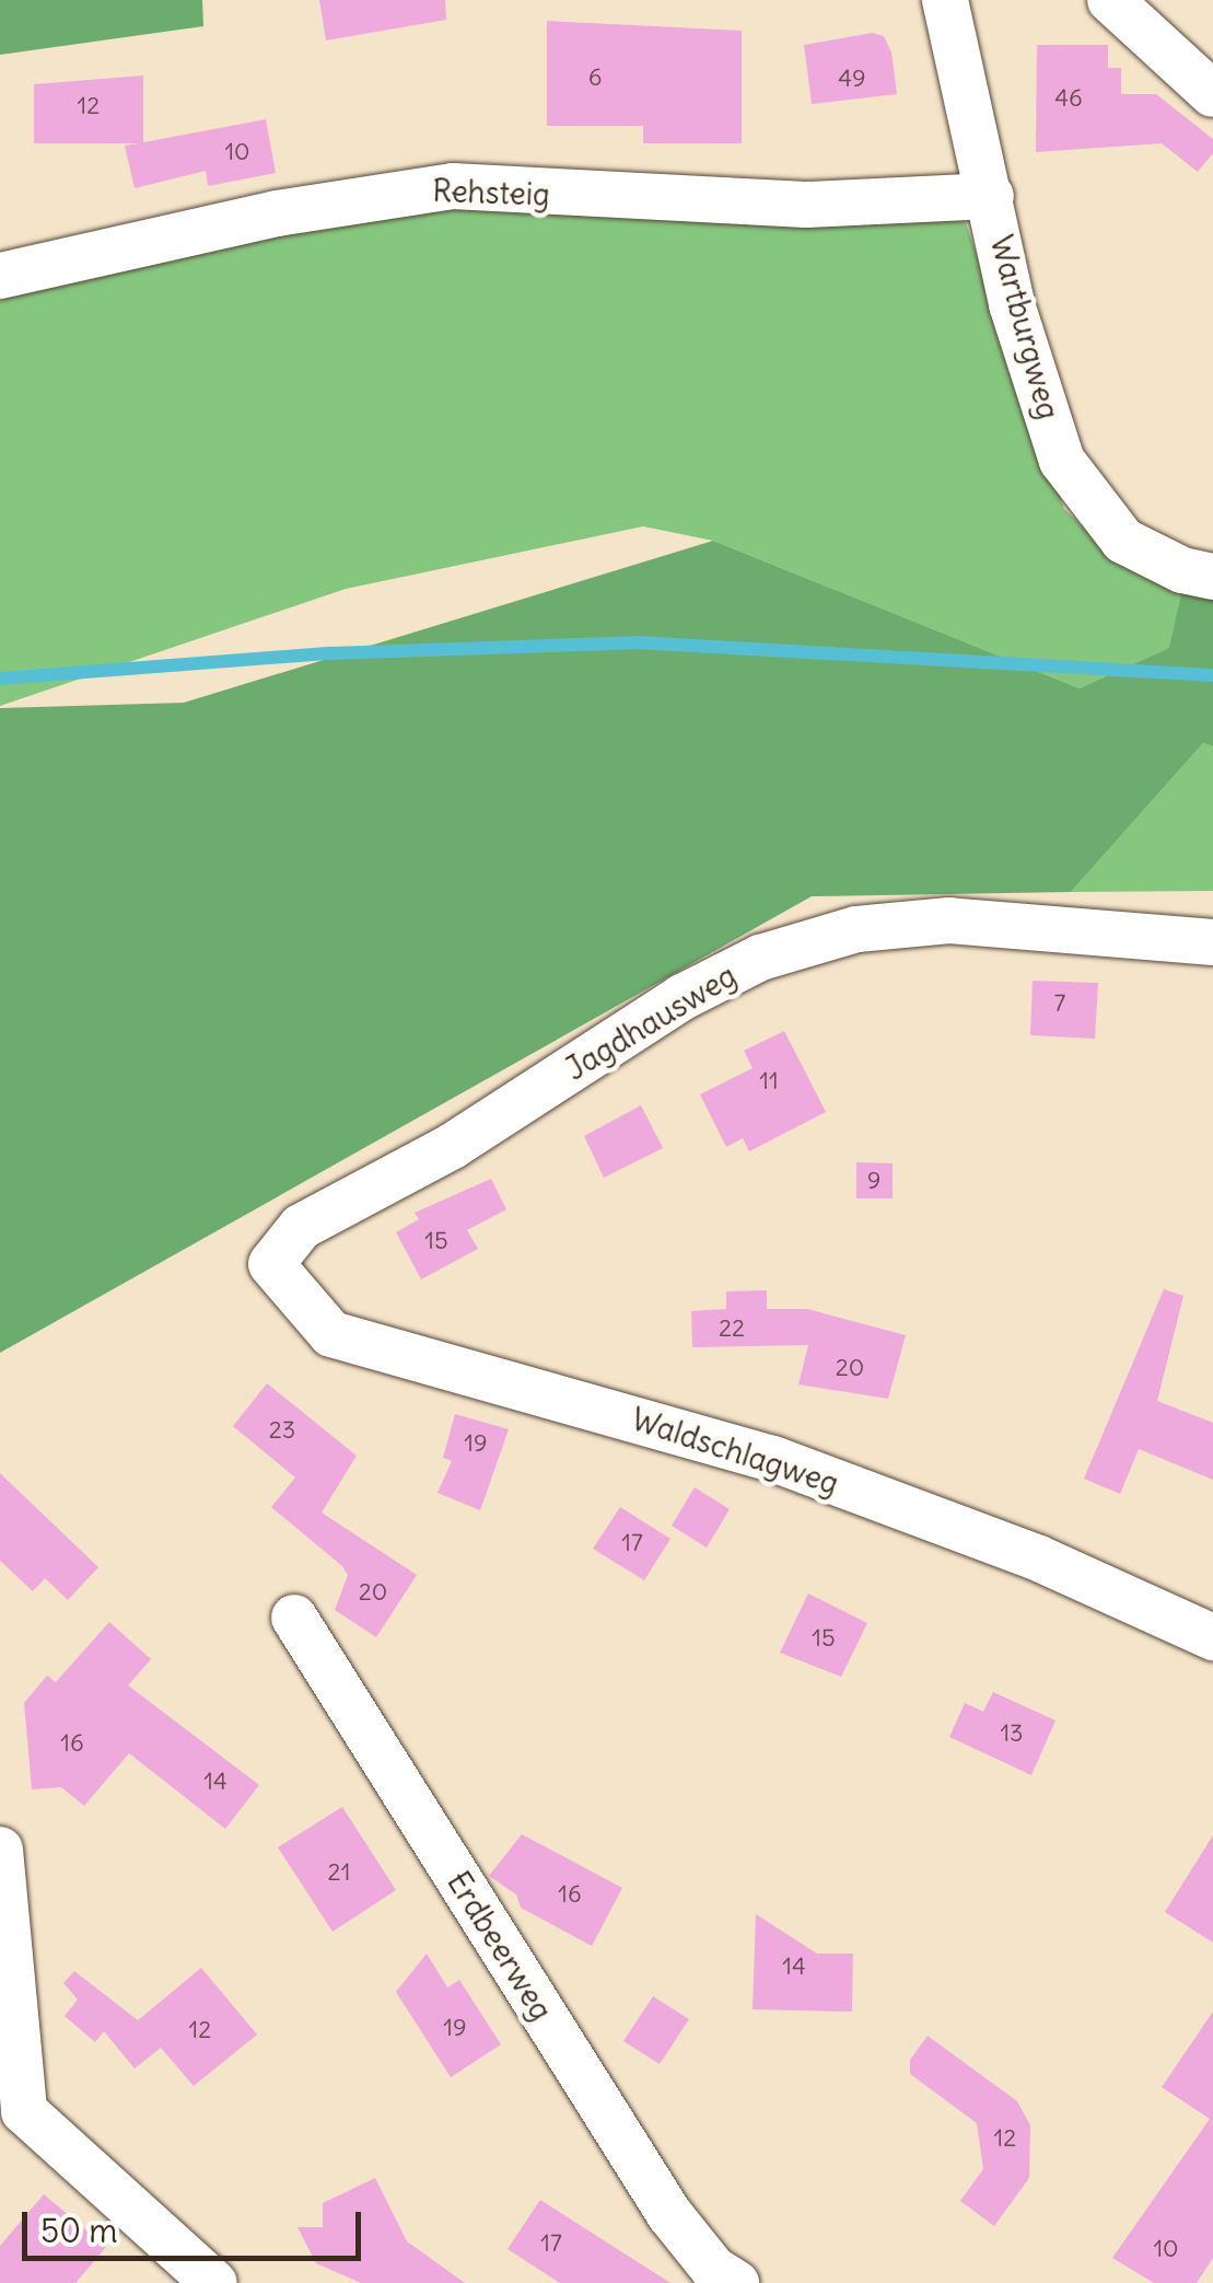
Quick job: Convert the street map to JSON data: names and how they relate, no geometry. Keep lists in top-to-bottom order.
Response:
{
  "streets": {
    "street": [
      "Rehsteig",
      "Wartburgweg",
      "Jagdhausweg",
      "Waldschlagweg",
      "Erdbeerweg"
    ]
  },
  "crossings": [
    ["Rehsteig", "Wartburgweg"],
    ["Jagdhausweg", "Waldschlagweg"]
  ],
  "house_numbers": [
    "6",
    "49",
    "46",
    "12",
    "10",
    "7",
    "11",
    "9",
    "15",
    "22",
    "20",
    "23",
    "19",
    "17",
    "20",
    "15",
    "13",
    "16",
    "14",
    "21",
    "16",
    "14",
    "19",
    "12",
    "12",
    "17",
    "10"
  ],
  "scale_bar": "50 m"
}
